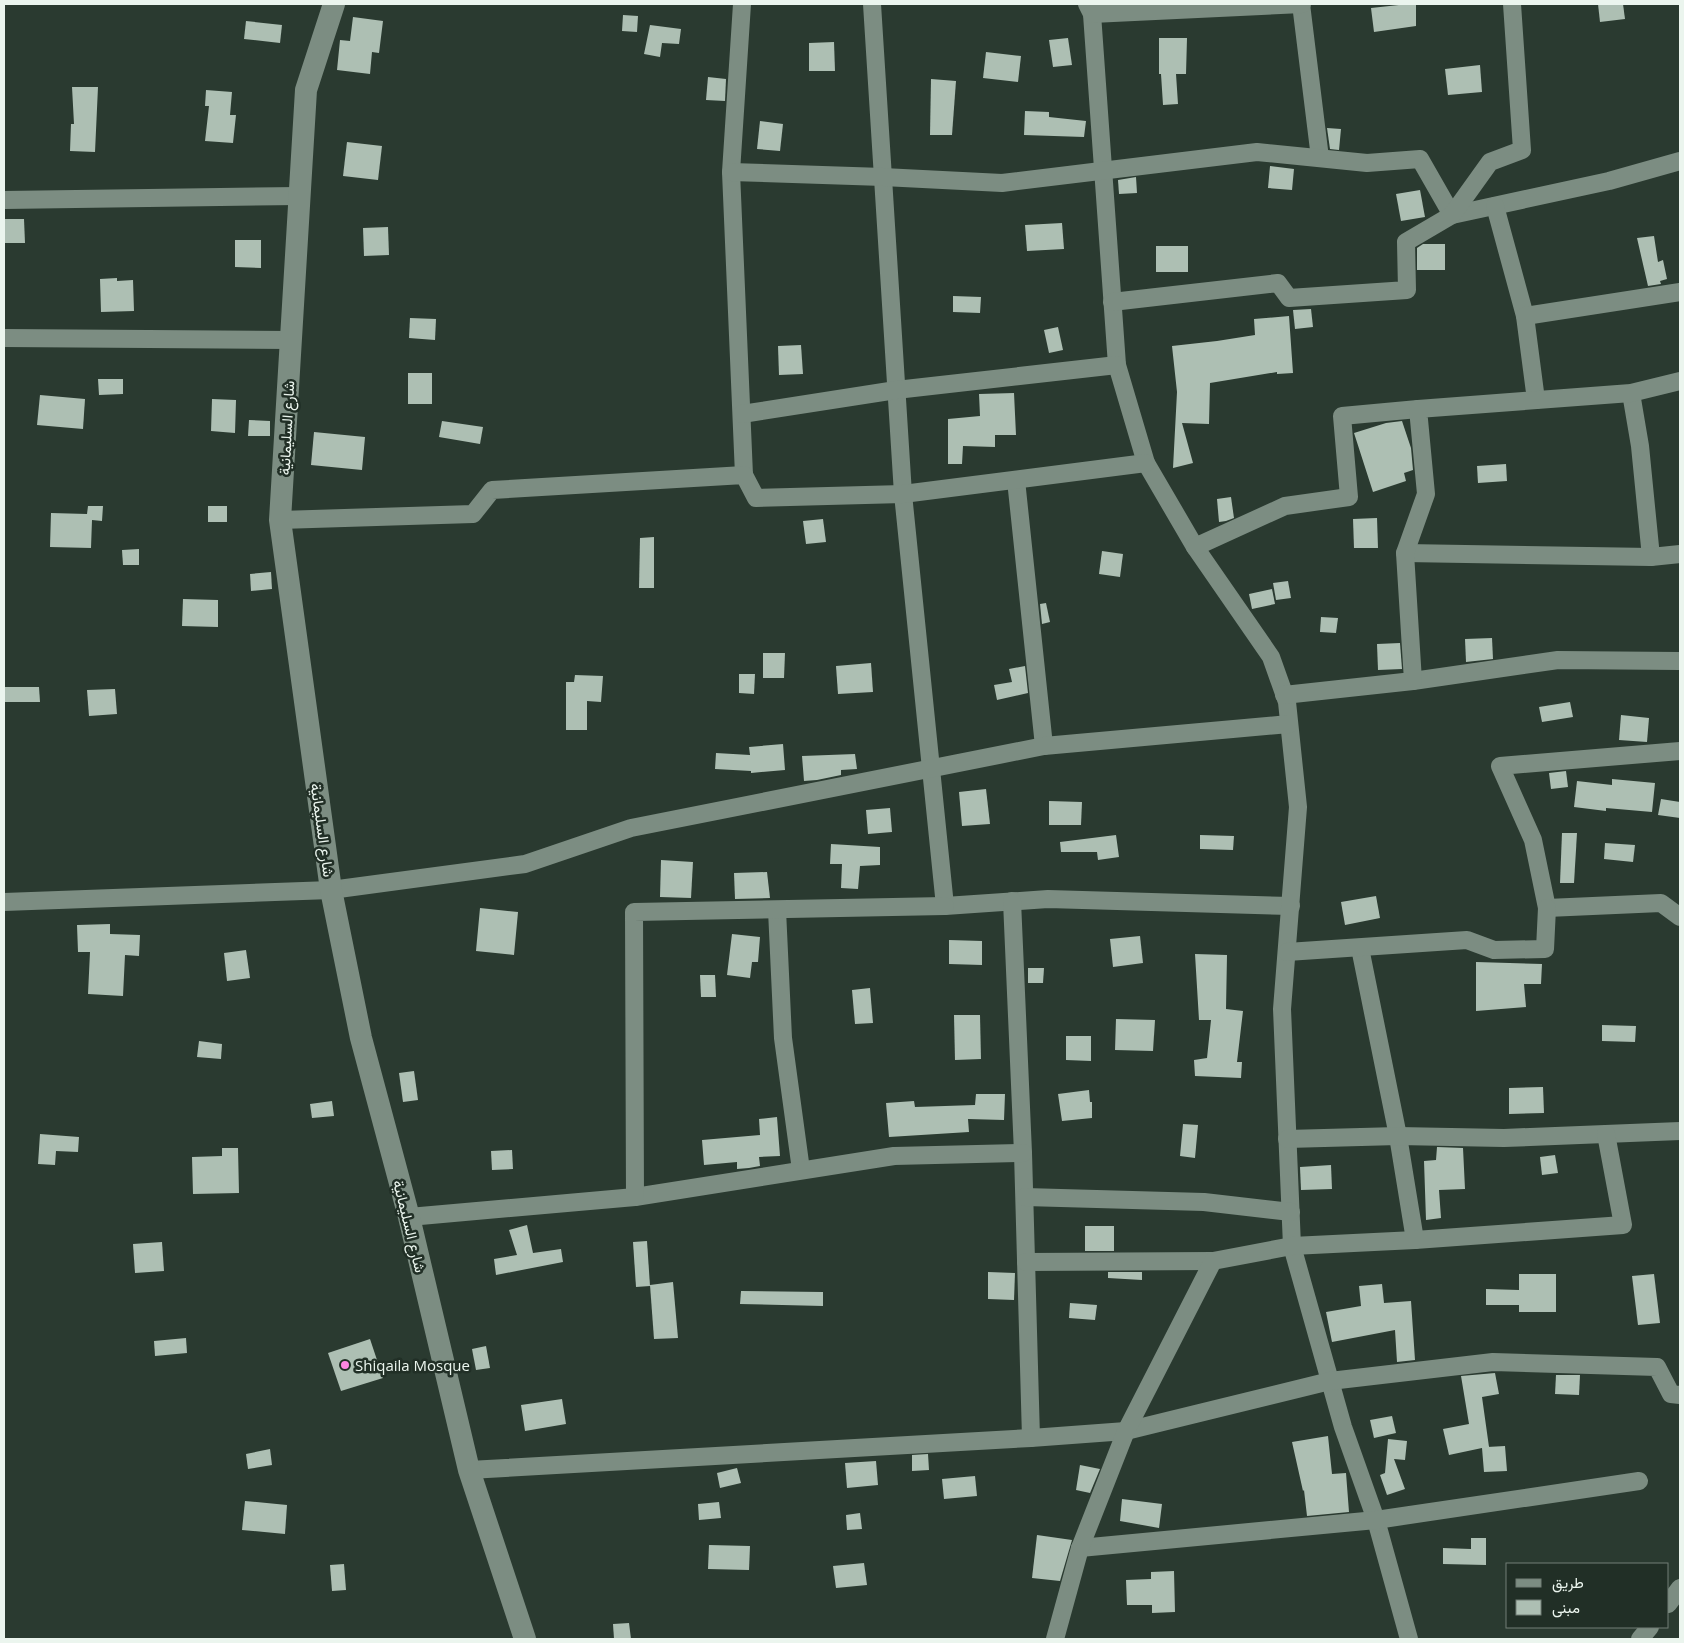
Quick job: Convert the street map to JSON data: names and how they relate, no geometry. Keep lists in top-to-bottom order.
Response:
{
  "streets": {
    "street": ["شارع السليمانية"]
  },
  "places": ["Shiqaila Mosque"],
  "legend": ["طريق", "مبنى"]
}
